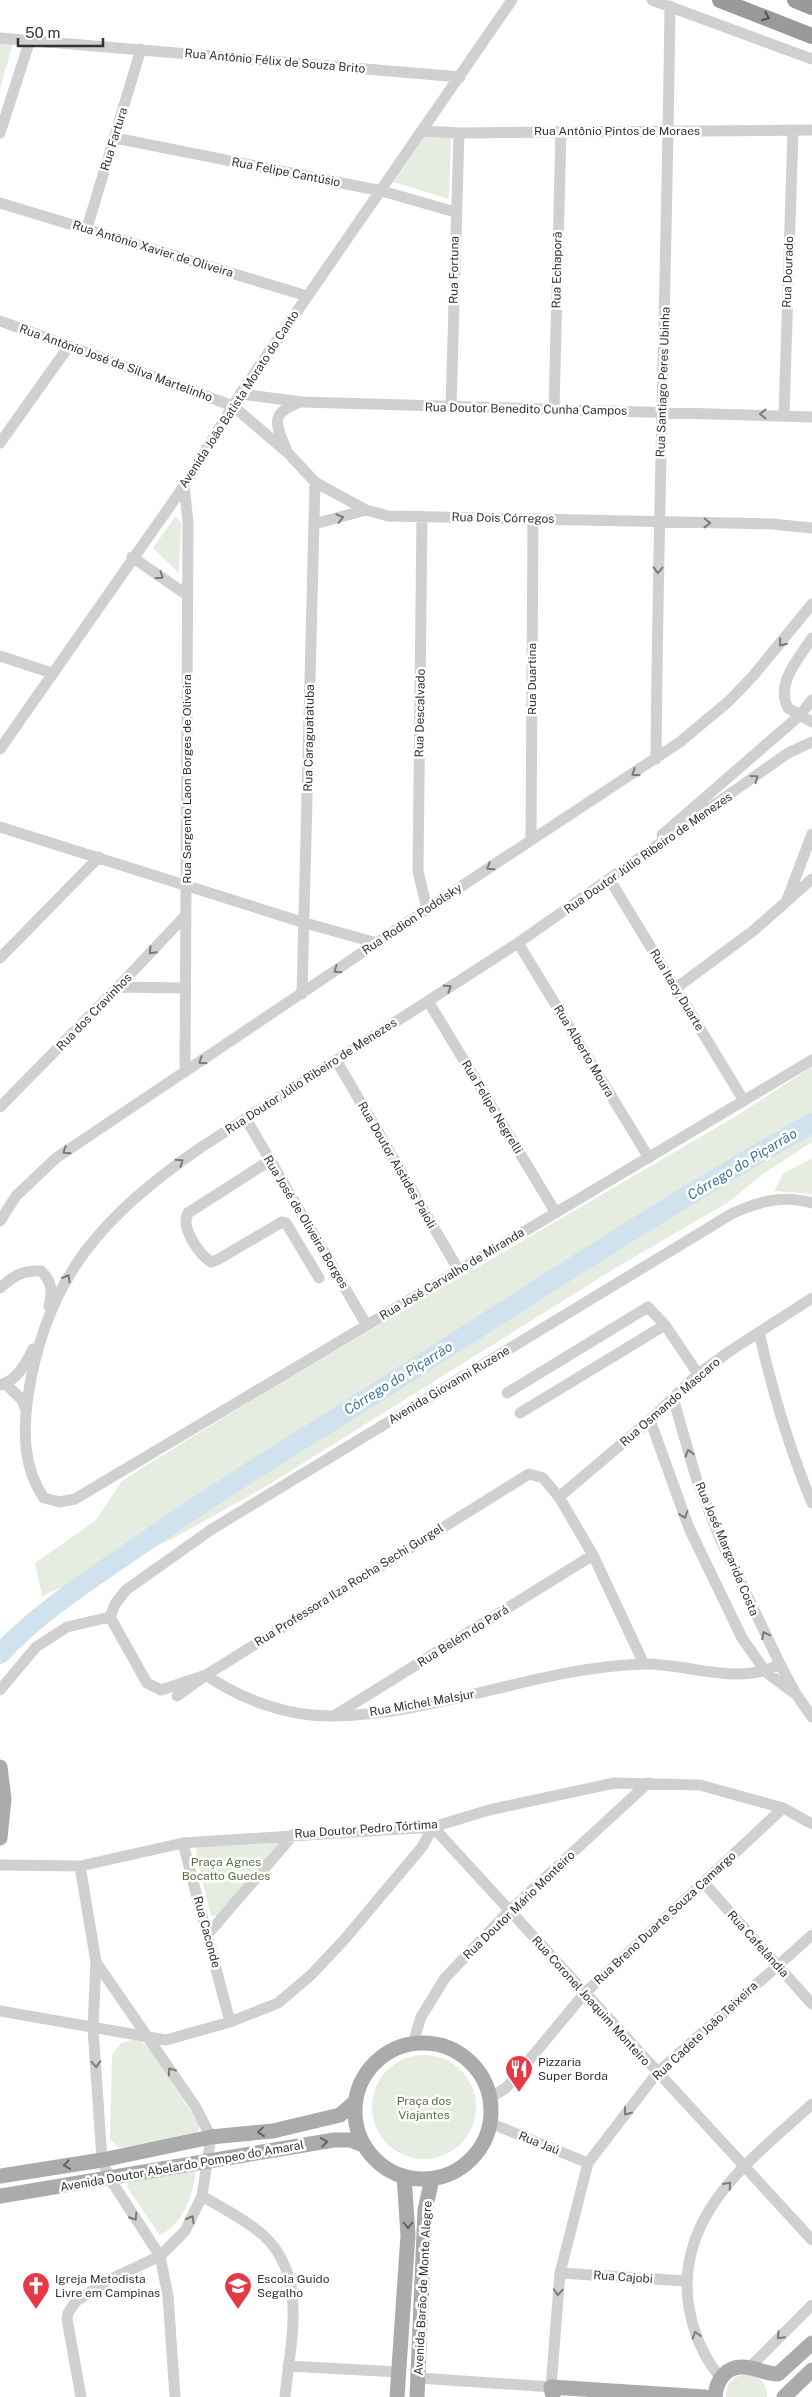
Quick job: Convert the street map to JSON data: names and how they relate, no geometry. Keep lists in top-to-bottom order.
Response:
{
  "streets": {
    "main road": ["Avenida Doutor Abelardo Pompeo do Amaral", "Avenida Barão de Monte Alegre"],
    "street": [
      "Rua Antônio Félix de Souza Brito",
      "Rua Antônio Pintos de Moraes",
      "Rua Fartura",
      "Rua Felipe Cantúsio",
      "Rua Antônio Xavier de Oliveira",
      "Rua Fortuna",
      "Rua Echaporã",
      "Rua Dourado",
      "Rua Antônio José da Silva Martelinho",
      "Rua Santiago Peres Ubinha",
      "Avenida João Batista Morato do Canto",
      "Rua Doutor Benedito Cunha Campos",
      "Rua Dois Córregos",
      "Rua Duartina",
      "Rua Descalvado",
      "Rua Caraguatatuba",
      "Rua Sargento Laon Borges de Oliveira",
      "Rua Doutor Júlio Ribeiro de Menezes",
      "Rua Rodion Podolsky",
      "Rua Itacy Duarte",
      "Rua dos Cravinhos",
      "Rua Alberto Moura",
      "Rua Felipe Negrelli",
      "Rua Doutor Aistides Paioli",
      "Rua José de Oliveira Borges",
      "Rua José Carvalho de Miranda",
      "Avenida Giovanni Ruzene",
      "Rua Osmando Mascaro",
      "Rua José Margarida Costa",
      "Rua Professora Ilza Rocha Sechi Gurgel",
      "Rua Belém do Pará",
      "Rua Michel Malsjur",
      "Rua Doutor Pedro Tórtima",
      "Rua Doutor Mário Monteiro",
      "Rua Breno Duarte Souza Camargo",
      "Rua Caconde",
      "Rua Cafelândia",
      "Rua Coronel Joaquim Monteiro",
      "Rua Cadete João Teixeira",
      "Rua Jaú",
      "Rua Cajobi"
    ]
  },
  "crossings": [
    ["Rua Antônio Félix de Souza Brito", "Rua Fartura"],
    ["Rua Antônio Félix de Souza Brito", "Avenida João Batista Morato do Canto"],
    ["Rua Antônio Pintos de Moraes", "Rua Fortuna"],
    ["Rua Antônio Pintos de Moraes", "Rua Echaporã"],
    ["Rua Antônio Pintos de Moraes", "Rua Dourado"],
    ["Rua Antônio Pintos de Moraes", "Rua Santiago Peres Ubinha"],
    ["Rua Antônio Pintos de Moraes", "Avenida João Batista Morato do Canto"],
    ["Rua Fartura", "Rua Felipe Cantúsio"],
    ["Rua Fartura", "Rua Antônio Xavier de Oliveira"],
    ["Rua Felipe Cantúsio", "Rua Fortuna"],
    ["Rua Felipe Cantúsio", "Avenida João Batista Morato do Canto"],
    ["Rua Antônio Xavier de Oliveira", "Avenida João Batista Morato do Canto"],
    ["Rua Fortuna", "Rua Doutor Benedito Cunha Campos"],
    ["Rua Echaporã", "Rua Doutor Benedito Cunha Campos"],
    ["Rua Dourado", "Rua Doutor Benedito Cunha Campos"],
    ["Rua Antônio José da Silva Martelinho", "Avenida João Batista Morato do Canto"],
    ["Rua Antônio José da Silva Martelinho", "Rua Dois Córregos"],
    ["Rua Santiago Peres Ubinha", "Rua Doutor Benedito Cunha Campos"],
    ["Rua Santiago Peres Ubinha", "Rua Dois Córregos"],
    ["Rua Santiago Peres Ubinha", "Rua Rodion Podolsky"],
    ["Avenida João Batista Morato do Canto", "Rua Doutor Benedito Cunha Campos"],
    ["Avenida João Batista Morato do Canto", "Rua Dois Córregos"],
    ["Avenida João Batista Morato do Canto", "Rua Sargento Laon Borges de Oliveira"],
    ["Rua Dois Córregos", "Rua Duartina"],
    ["Rua Dois Córregos", "Rua Descalvado"],
    ["Rua Dois Córregos", "Rua Caraguatatuba"],
    ["Rua Duartina", "Rua Rodion Podolsky"],
    ["Rua Descalvado", "Rua Rodion Podolsky"],
    ["Rua Caraguatatuba", "Rua Rodion Podolsky"],
    ["Rua Sargento Laon Borges de Oliveira", "Rua Rodion Podolsky"],
    ["Rua Sargento Laon Borges de Oliveira", "Rua dos Cravinhos"],
    ["Rua Doutor Júlio Ribeiro de Menezes", "Rua Itacy Duarte"],
    ["Rua Doutor Júlio Ribeiro de Menezes", "Rua Alberto Moura"],
    ["Rua Doutor Júlio Ribeiro de Menezes", "Rua Felipe Negrelli"],
    ["Rua Doutor Júlio Ribeiro de Menezes", "Rua Doutor Aistides Paioli"],
    ["Rua Doutor Júlio Ribeiro de Menezes", "Rua José de Oliveira Borges"],
    ["Rua Doutor Júlio Ribeiro de Menezes", "Rua José Carvalho de Miranda"],
    ["Rua Itacy Duarte", "Rua José Carvalho de Miranda"],
    ["Rua Alberto Moura", "Rua José Carvalho de Miranda"],
    ["Rua Felipe Negrelli", "Rua José Carvalho de Miranda"],
    ["Rua Doutor Aistides Paioli", "Rua José Carvalho de Miranda"],
    ["Rua José de Oliveira Borges", "Rua José Carvalho de Miranda"],
    ["Rua Osmando Mascaro", "Rua José Margarida Costa"],
    ["Rua Osmando Mascaro", "Rua Professora Ilza Rocha Sechi Gurgel"],
    ["Rua José Margarida Costa", "Rua Michel Malsjur"],
    ["Rua Professora Ilza Rocha Sechi Gurgel", "Rua Michel Malsjur"],
    ["Rua Belém do Pará", "Rua Michel Malsjur"],
    ["Rua Doutor Pedro Tórtima", "Rua Doutor Mário Monteiro"],
    ["Rua Doutor Pedro Tórtima", "Rua Breno Duarte Souza Camargo"],
    ["Rua Doutor Pedro Tórtima", "Rua Caconde"],
    ["Rua Doutor Pedro Tórtima", "Rua Coronel Joaquim Monteiro"],
    ["Rua Doutor Mário Monteiro", "Rua Breno Duarte Souza Camargo"],
    ["Rua Doutor Mário Monteiro", "Rua Coronel Joaquim Monteiro"],
    ["Rua Doutor Mário Monteiro", "Rua Jaú"],
    ["Rua Doutor Mário Monteiro", "Avenida Doutor Abelardo Pompeo do Amaral"],
    ["Rua Doutor Mário Monteiro", "Avenida Barão de Monte Alegre"],
    ["Rua Breno Duarte Souza Camargo", "Rua Cafelândia"],
    ["Rua Breno Duarte Souza Camargo", "Rua Coronel Joaquim Monteiro"],
    ["Rua Breno Duarte Souza Camargo", "Rua Jaú"],
    ["Rua Breno Duarte Souza Camargo", "Avenida Doutor Abelardo Pompeo do Amaral"],
    ["Rua Breno Duarte Souza Camargo", "Avenida Barão de Monte Alegre"],
    ["Rua Cafelândia", "Rua Cadete João Teixeira"],
    ["Rua Coronel Joaquim Monteiro", "Rua Cadete João Teixeira"],
    ["Rua Cadete João Teixeira", "Rua Jaú"],
    ["Rua Cadete João Teixeira", "Rua Cajobi"],
    ["Rua Jaú", "Avenida Doutor Abelardo Pompeo do Amaral"],
    ["Rua Jaú", "Avenida Barão de Monte Alegre"],
    ["Avenida Doutor Abelardo Pompeo do Amaral", "Avenida Barão de Monte Alegre"]
  ],
  "one_way": ["Rua Rodion Podolsky", "Rua dos Cravinhos", "Rua Cadete João Teixeira"],
  "water": ["Córrego do Piçarrão"],
  "parks": ["Praça Agnes Bocatto Guedes", "Praça dos Viajantes"],
  "places": {
    "restaurant": ["Pizzaria Super Borda"],
    "church": ["Igreja Metodista Livre em Campinas"],
    "school or university": ["Escola Guido Segalho"]
  },
  "scale_bar": "50 m"
}
